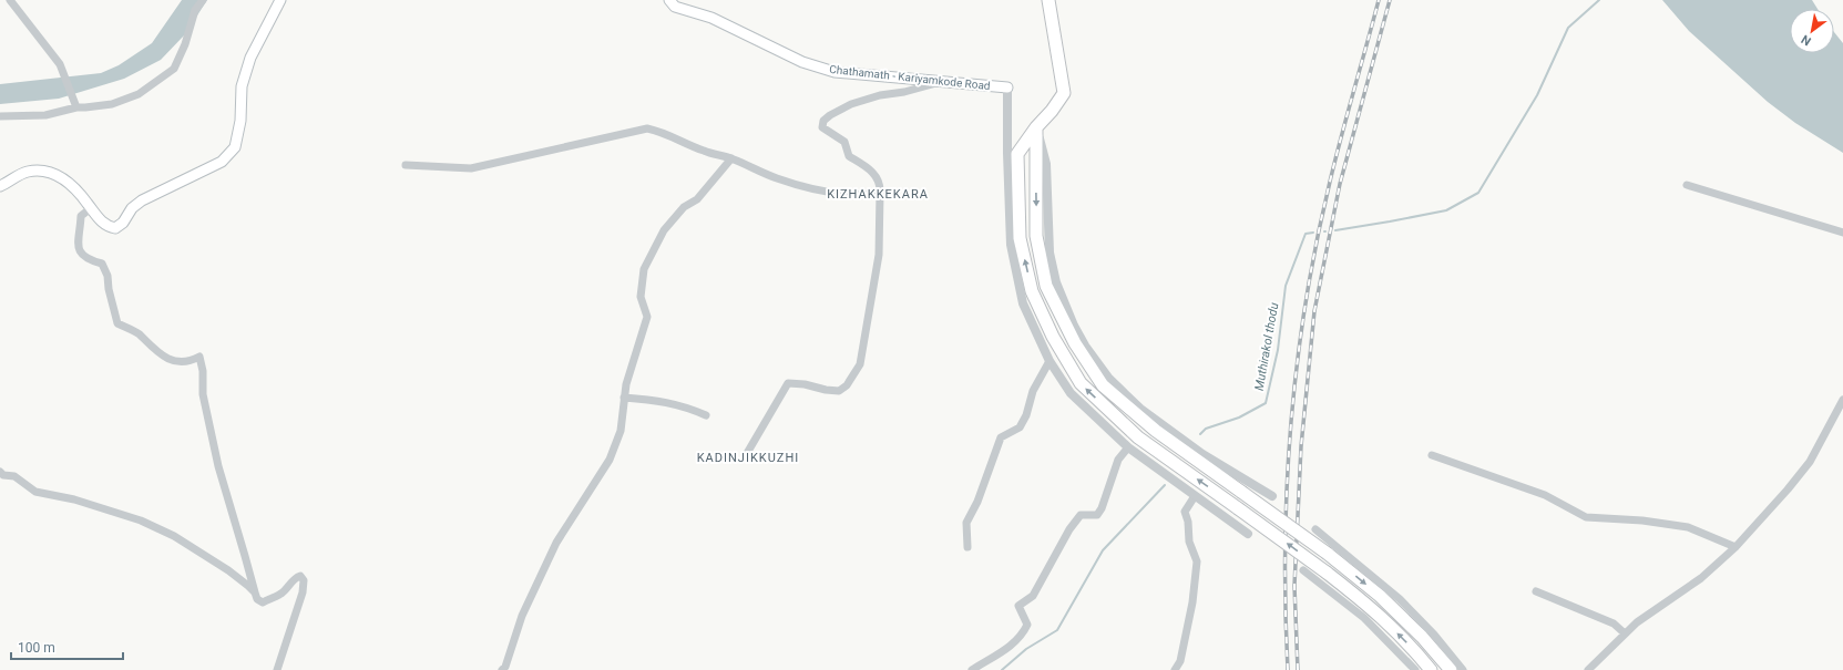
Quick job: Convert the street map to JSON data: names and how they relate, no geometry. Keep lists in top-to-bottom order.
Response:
{
  "streets": {
    "main road": ["Chathamath - Kariyamkode Road"]
  },
  "districts": ["KIZHAKKEKARA", "KADINJIKKUZHI"],
  "water": ["Muthirakol thodu"],
  "scale_bar": "100 m",
  "north": "bottom left"
}
